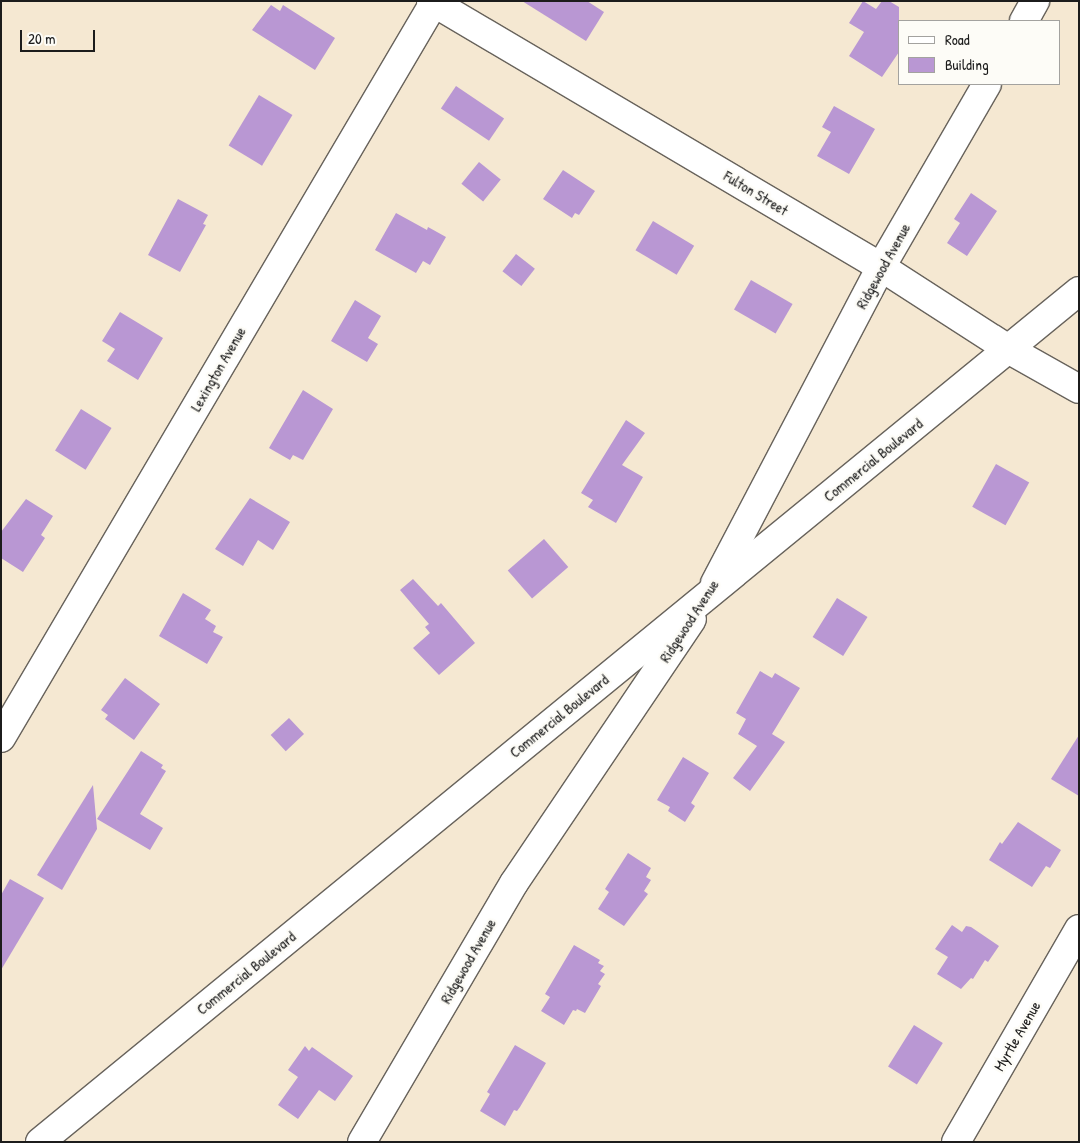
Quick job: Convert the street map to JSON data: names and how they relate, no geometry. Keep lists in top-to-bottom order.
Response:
{
  "streets": {
    "street": [
      "Fulton Street",
      "Ridgewood Avenue",
      "Lexington Avenue",
      "Commercial Boulevard",
      "Myrtle Avenue"
    ]
  },
  "crossings": [
    ["Fulton Street", "Ridgewood Avenue"],
    ["Fulton Street", "Lexington Avenue"],
    ["Fulton Street", "Commercial Boulevard"],
    ["Ridgewood Avenue", "Commercial Boulevard"]
  ],
  "legend": ["Road", "Building"],
  "scale_bar": "20 m"
}
